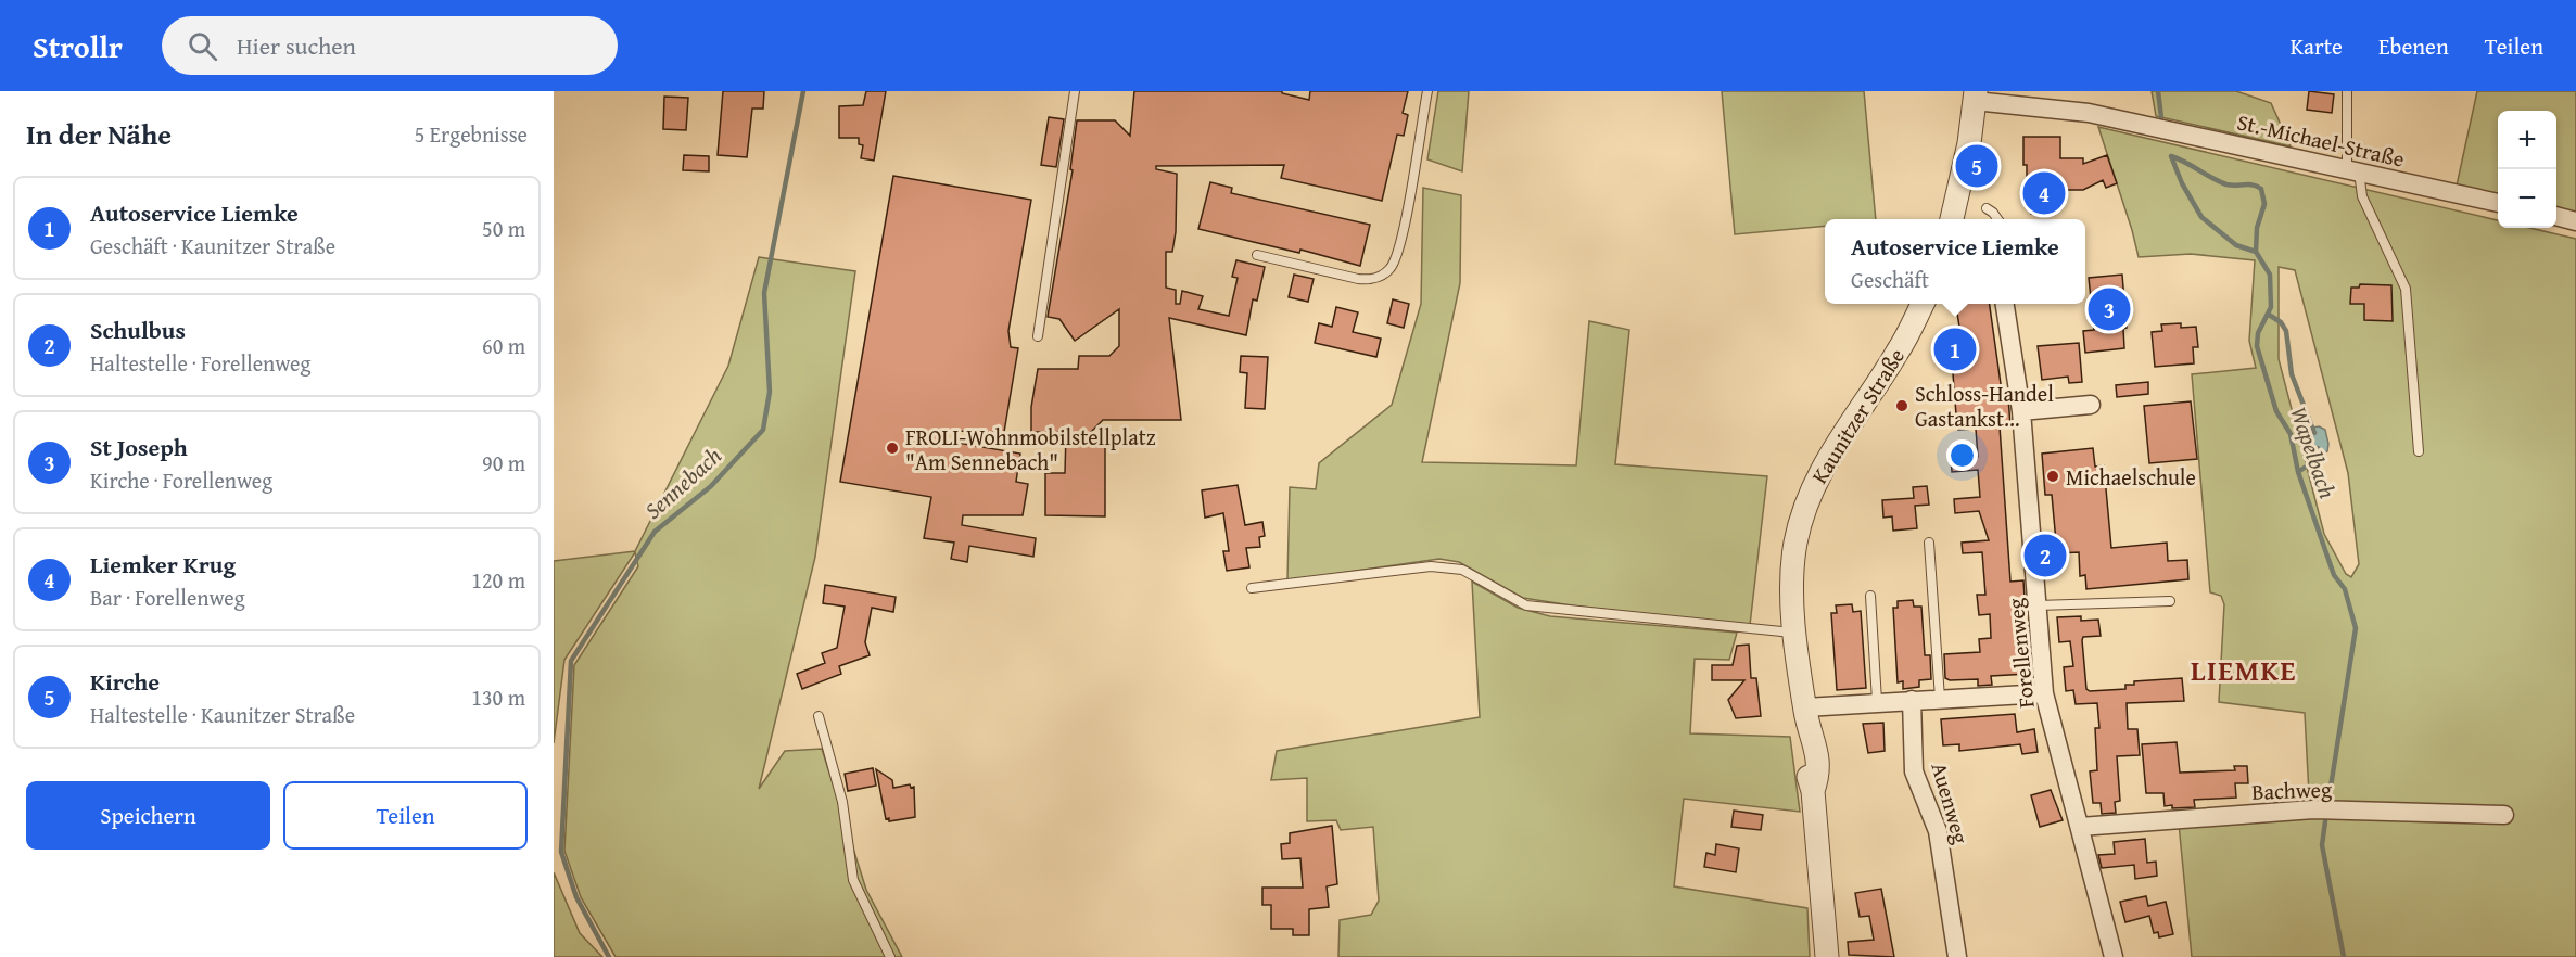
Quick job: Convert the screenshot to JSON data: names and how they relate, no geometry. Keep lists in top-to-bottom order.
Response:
{
  "streets": {
    "street": [
      "St.-Michael-Straße",
      "Kaunitzer Straße",
      "Forellenweg",
      "Bachweg",
      "Auenweg"
    ]
  },
  "crossings": [
    ["Forellenweg", "Bachweg"]
  ],
  "districts": ["LIEMKE"],
  "water": ["Wapelbach", "Sennebach"],
  "places": ["Schloss-Handel Gastankst...", "FROLI-Wohnmobilstellplatz \"Am Sennebach\"", "Michaelschule"],
  "page": {
    "header": "Strollr",
    "search": "Hier suchen",
    "nav": ["Karte", "Ebenen", "Teilen"],
    "heading": ["In der Nähe", "5 Ergebnisse"],
    "map_buttons": ["+", "−"],
    "pins": [
      "5",
      "4",
      "3",
      "1",
      "2"
    ],
    "list": [
      {
        "mark": "1",
        "name": "Autoservice Liemke",
        "note": "Geschäft · Kaunitzer Straße",
        "value": "50 m"
      },
      {
        "mark": "2",
        "name": "Schulbus",
        "note": "Haltestelle · Forellenweg",
        "value": "60 m"
      },
      {
        "mark": "3",
        "name": "St Joseph",
        "note": "Kirche · Forellenweg",
        "value": "90 m"
      },
      {
        "mark": "4",
        "name": "Liemker Krug",
        "note": "Bar · Forellenweg",
        "value": "120 m"
      },
      {
        "mark": "5",
        "name": "Kirche",
        "note": "Haltestelle · Kaunitzer Straße",
        "value": "130 m"
      }
    ],
    "popup": ["Autoservice Liemke", "Geschäft"],
    "buttons": ["Speichern", "Teilen"]
  }
}
